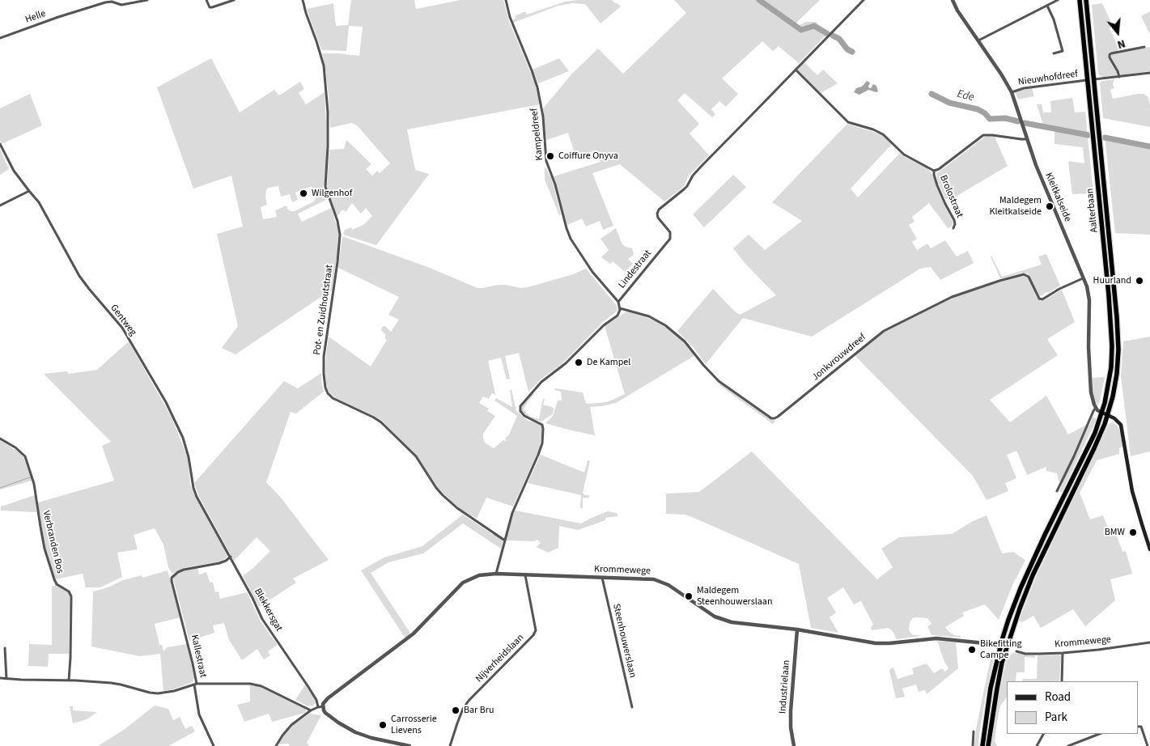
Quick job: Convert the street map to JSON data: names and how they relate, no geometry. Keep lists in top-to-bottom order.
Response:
{
  "streets": {
    "highway": ["Aalterbaan"],
    "street": [
      "Helle",
      "Nieuwhofdreef",
      "Kampeldreef",
      "Brolostraat",
      "Kleitkalseide",
      "Lindestraat",
      "Pot- en Zuidhoutstraat",
      "Gentweg",
      "Jonkvrouwdreef",
      "Verbranden Bos",
      "Krommewege",
      "Blekkersgat",
      "Steenhouwerslaan",
      "Kallestraat",
      "Nijverheidslaan",
      "Industrielaan"
    ]
  },
  "crossings": [
    ["Nieuwhofdreef", "Kleitkalseide"],
    ["Nieuwhofdreef", "Aalterbaan"],
    ["Kampeldreef", "Lindestraat"],
    ["Kleitkalseide", "Jonkvrouwdreef"],
    ["Aalterbaan", "Krommewege"],
    ["Lindestraat", "Jonkvrouwdreef"],
    ["Gentweg", "Blekkersgat"],
    ["Krommewege", "Steenhouwerslaan"],
    ["Krommewege", "Nijverheidslaan"],
    ["Krommewege", "Industrielaan"],
    ["Blekkersgat", "Kallestraat"]
  ],
  "water": ["Ede"],
  "places": [
    "Coiffure Onyva",
    "Wilgenhof",
    "Maldegem Kleitkalseide",
    "Huurland",
    "De Kampel",
    "BMW",
    "Maldegem Steenhouwerslaan",
    "Bikefitting Campe",
    "Bar Bru",
    "Carrosserie Lievens"
  ],
  "legend": ["Road", "Park"],
  "north": "bottom"
}
